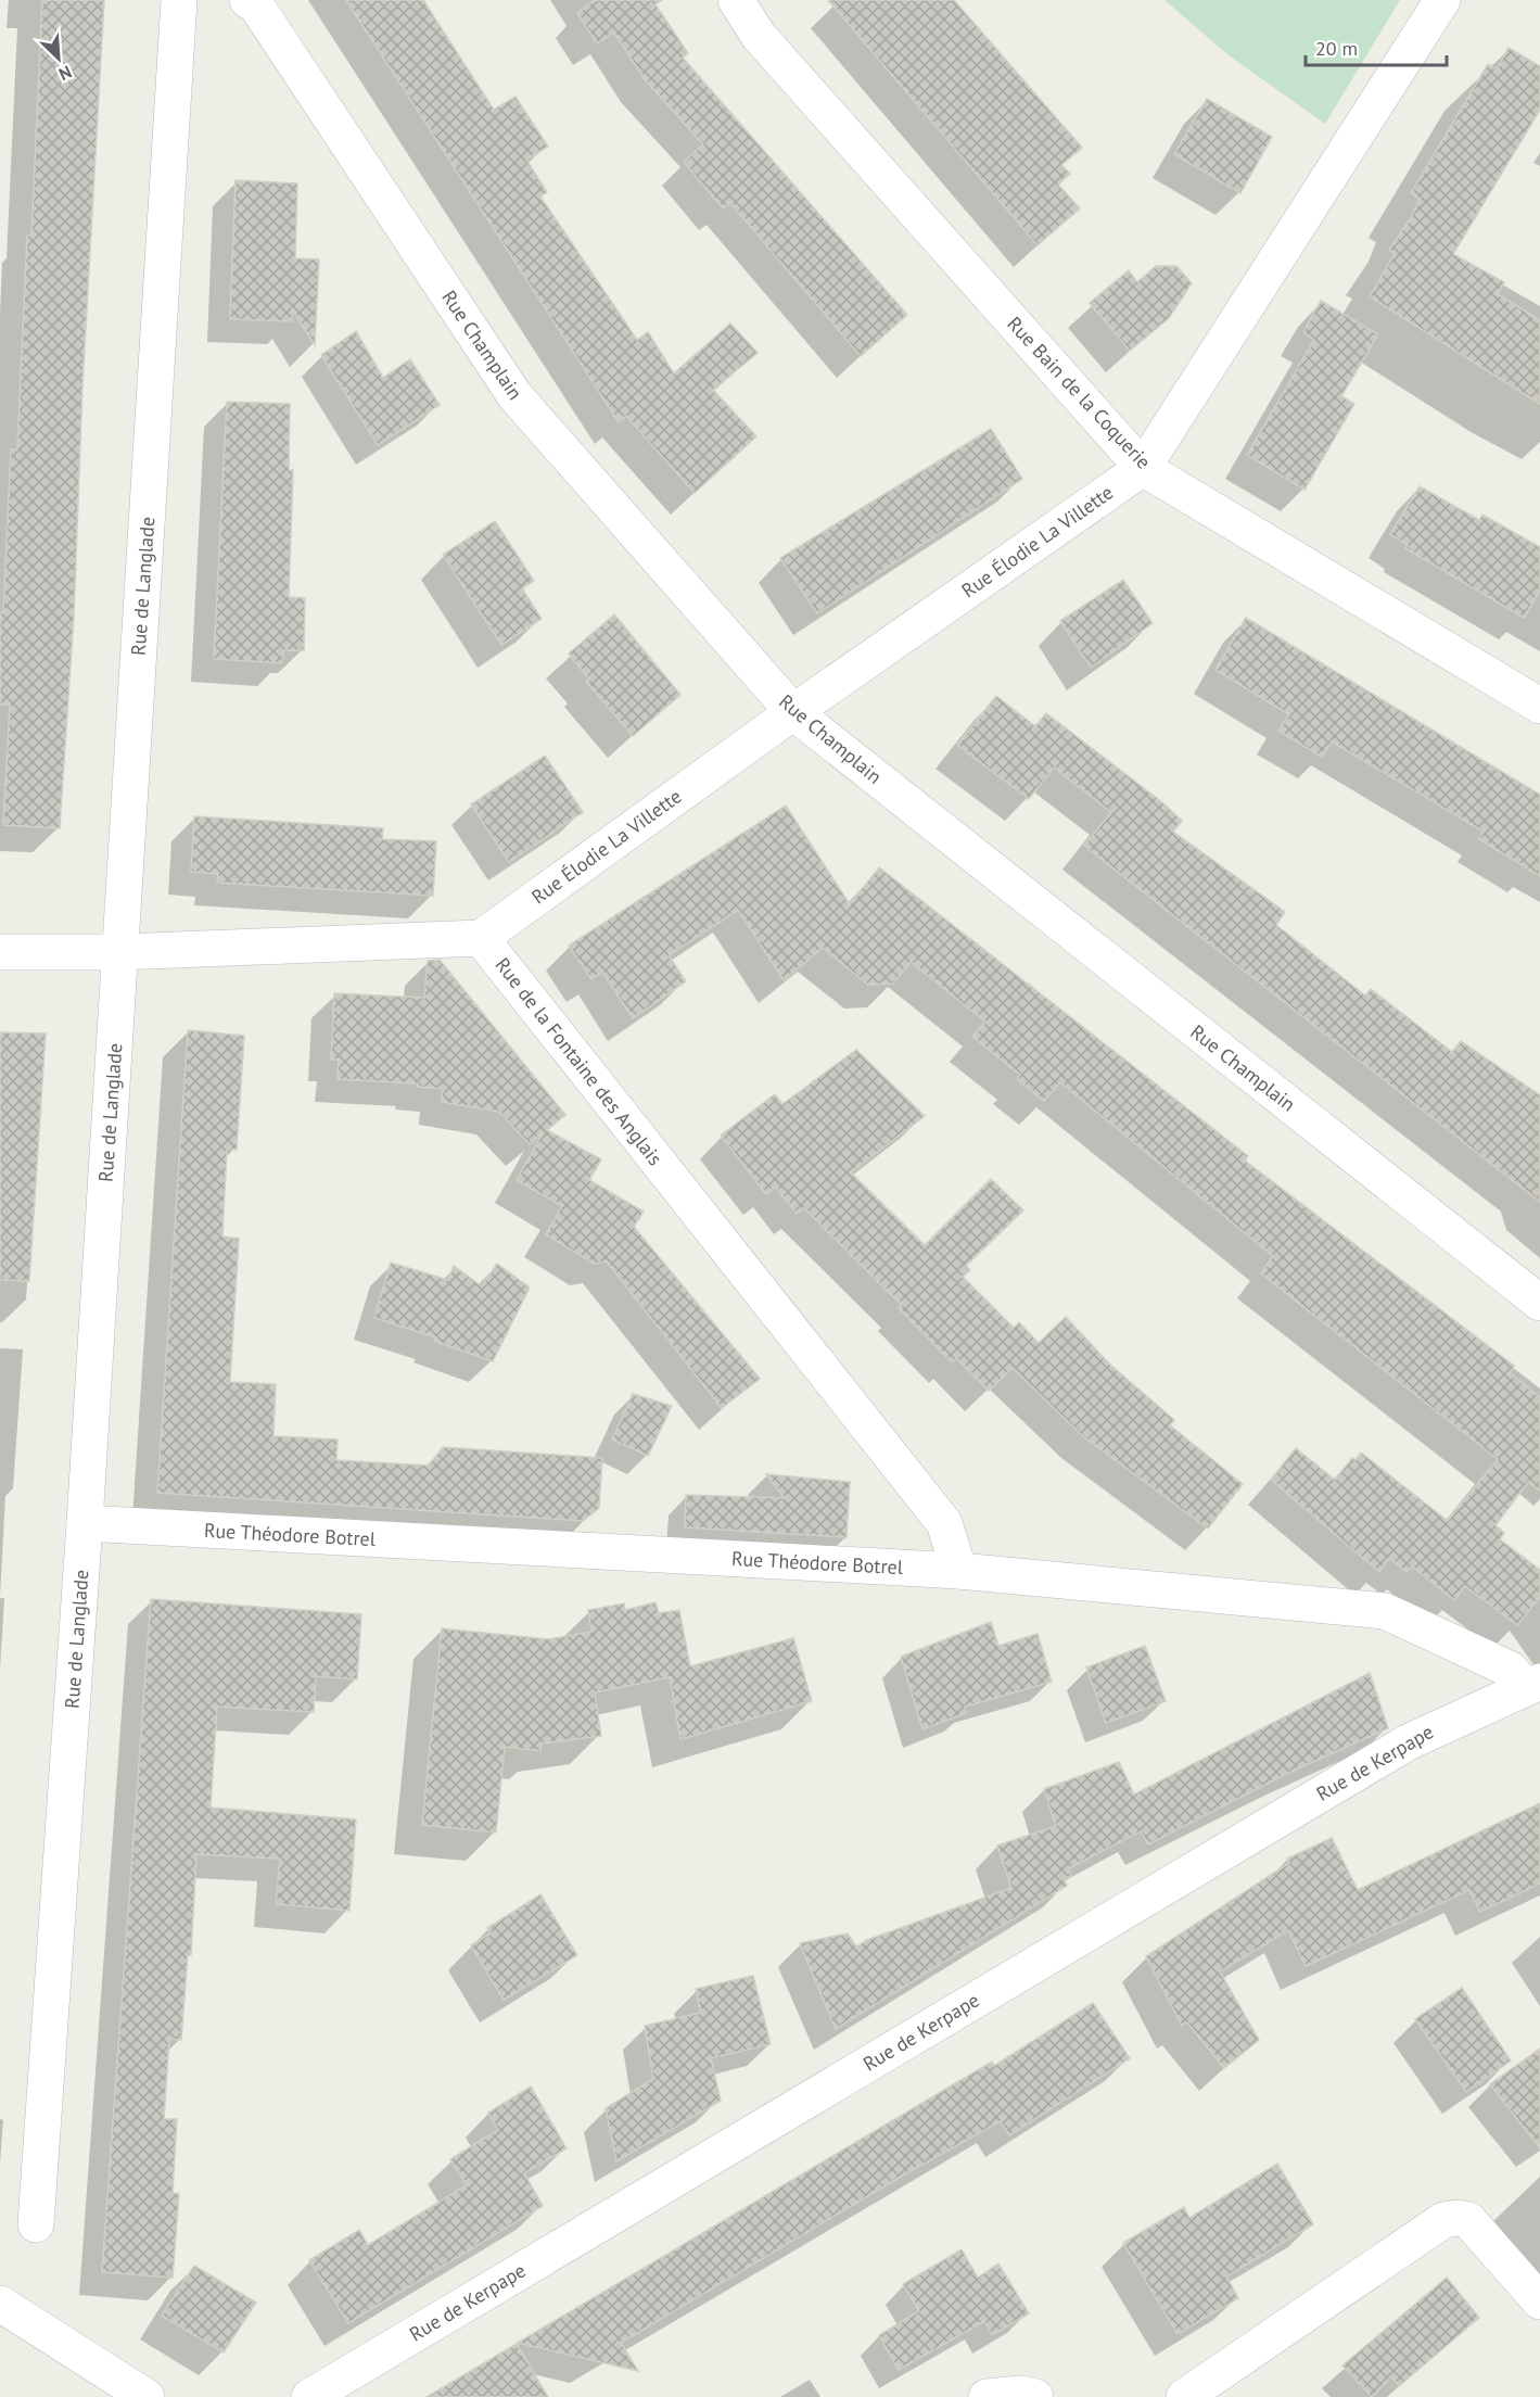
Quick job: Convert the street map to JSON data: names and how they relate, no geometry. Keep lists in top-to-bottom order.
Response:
{
  "streets": {
    "street": [
      "Rue Champlain",
      "Rue Bain de la Coquerie",
      "Rue Élodie La Villette",
      "Rue de Langlade",
      "Rue de la Fontaine des Anglais",
      "Rue Théodore Botrel",
      "Rue de Kerpape"
    ]
  },
  "crossings": [
    ["Rue Champlain", "Rue Élodie La Villette"],
    ["Rue Bain de la Coquerie", "Rue Élodie La Villette"],
    ["Rue Élodie La Villette", "Rue de la Fontaine des Anglais"],
    ["Rue de Langlade", "Rue Théodore Botrel"],
    ["Rue de la Fontaine des Anglais", "Rue Théodore Botrel"],
    ["Rue Théodore Botrel", "Rue de Kerpape"]
  ],
  "scale_bar": "20 m",
  "north": "bottom right"
}
